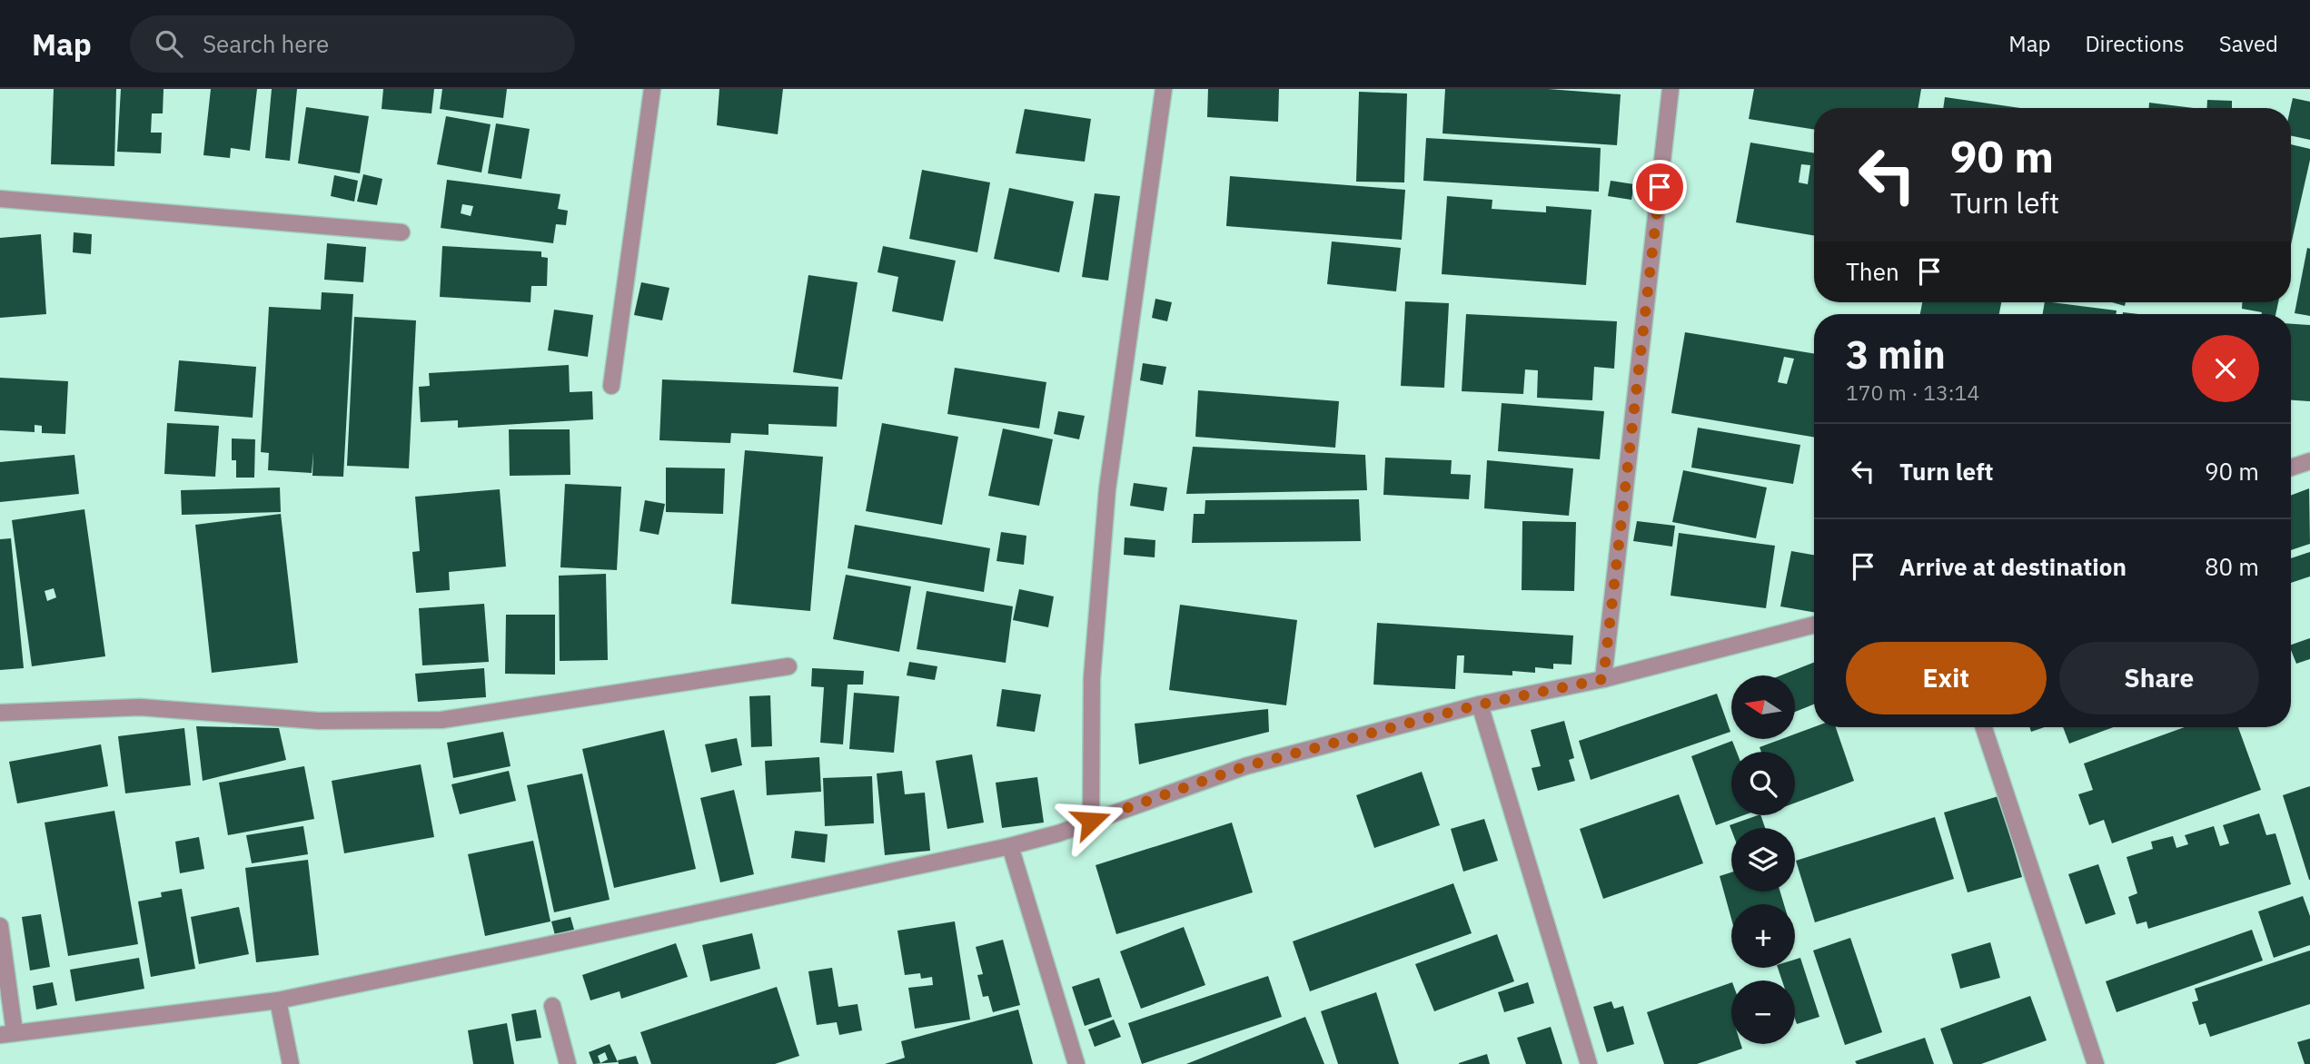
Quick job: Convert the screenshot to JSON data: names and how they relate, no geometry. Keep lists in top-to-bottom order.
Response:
{
  "north": "left",
  "page": {
    "header": "Map",
    "search": "Search here",
    "nav": ["Map", "Directions", "Saved"],
    "turn": ["90 m", "Turn left"],
    "then": "Then",
    "heading": ["3 min", "170 m · 13:14"],
    "list": [
      {
        "name": "Turn left",
        "value": "90 m"
      },
      {
        "name": "Arrive at destination",
        "value": "80 m"
      }
    ],
    "buttons": ["Exit", "Share"],
    "map_buttons": ["+", "−"]
  }
}
